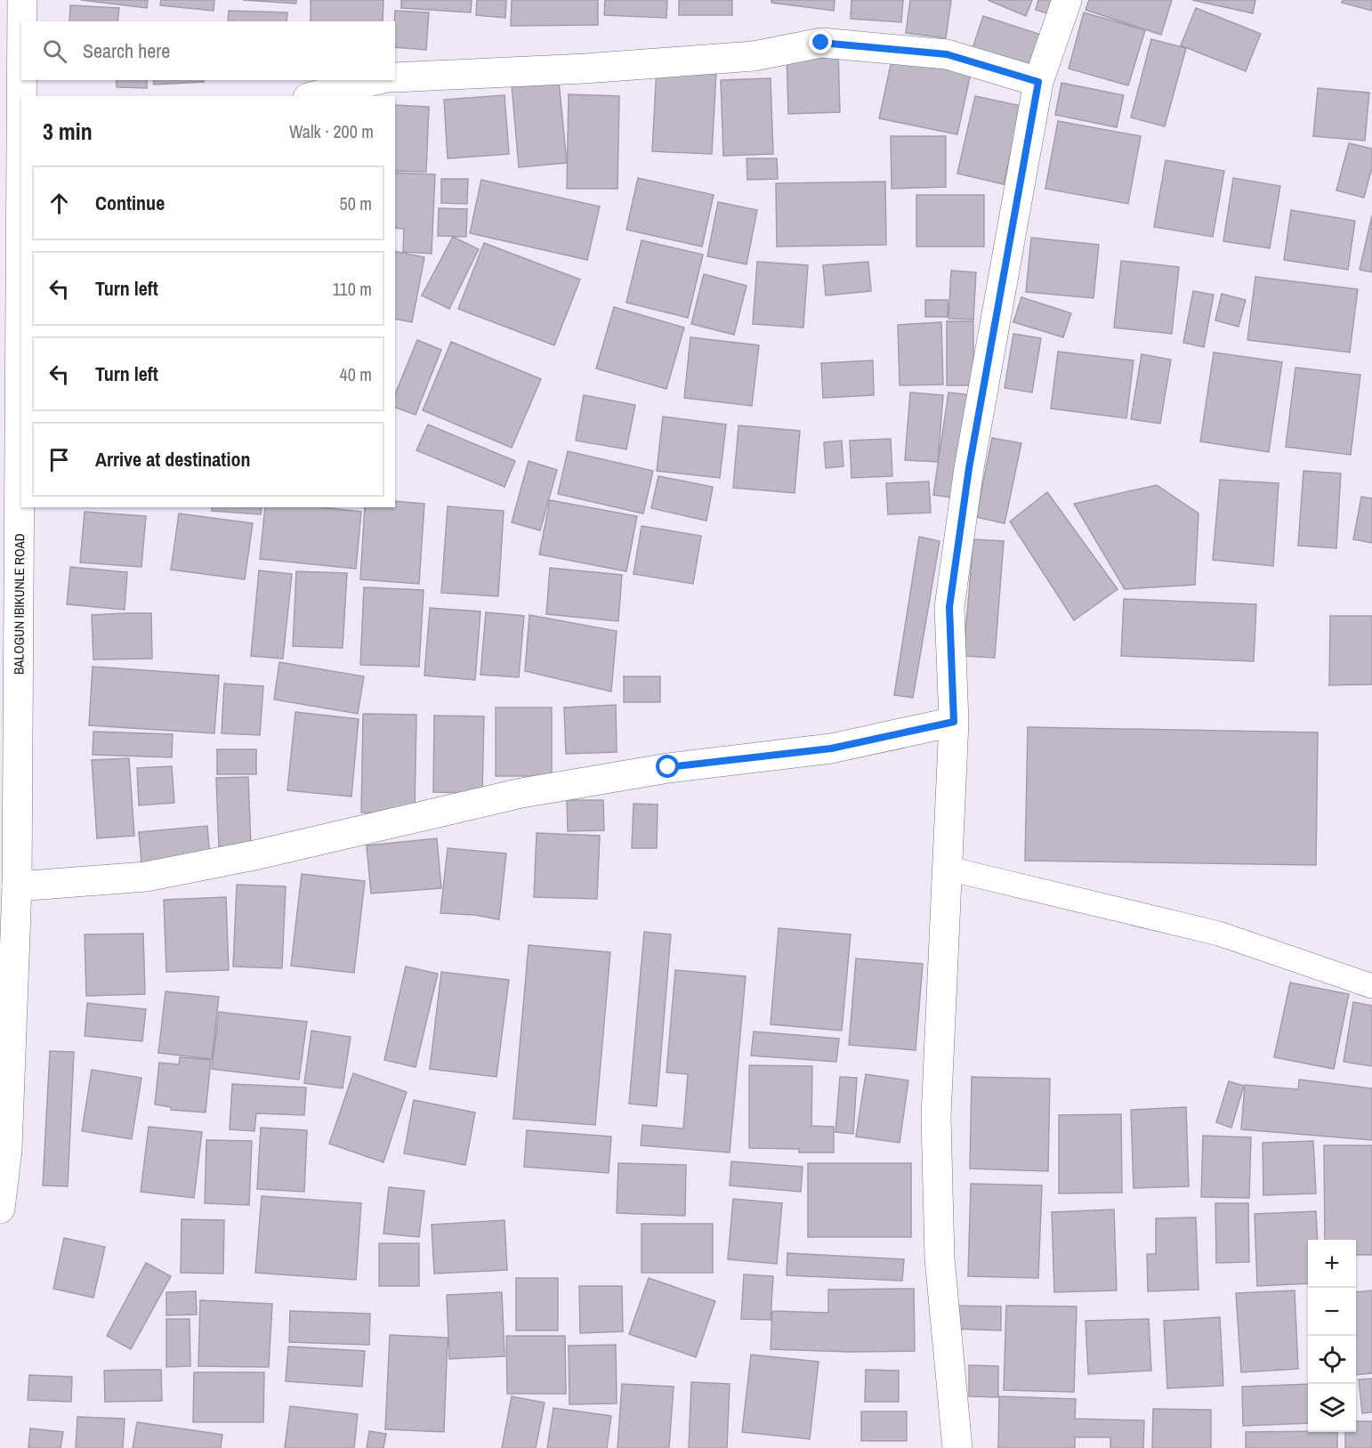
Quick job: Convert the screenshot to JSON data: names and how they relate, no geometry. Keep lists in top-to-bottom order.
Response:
{
  "streets": {
    "street": ["BALOGUN IBIKUNLE ROAD"]
  },
  "page": {
    "search": "Search here",
    "heading": ["3 min", "Walk · 200 m"],
    "list": [
      ["Continue", "50 m"],
      ["Turn left", "110 m"],
      ["Turn left", "40 m"],
      "Arrive at destination"
    ],
    "map_buttons": ["+", "−"]
  }
}
